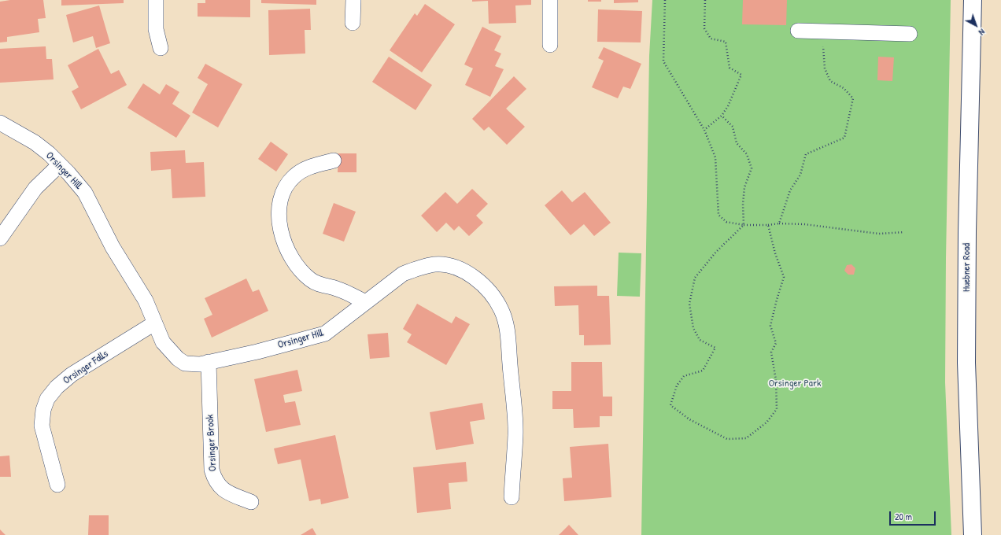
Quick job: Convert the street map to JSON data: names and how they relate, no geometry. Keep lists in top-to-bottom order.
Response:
{
  "streets": {
    "main road": ["Huebner Road"],
    "street": ["Orsinger Hill", "Orsinger Falls", "Orsinger Brook"]
  },
  "crossings": [
    ["Orsinger Hill", "Orsinger Falls"],
    ["Orsinger Hill", "Orsinger Brook"]
  ],
  "parks": ["Orsinger Park"],
  "scale_bar": "20 m",
  "north": "bottom right"
}
